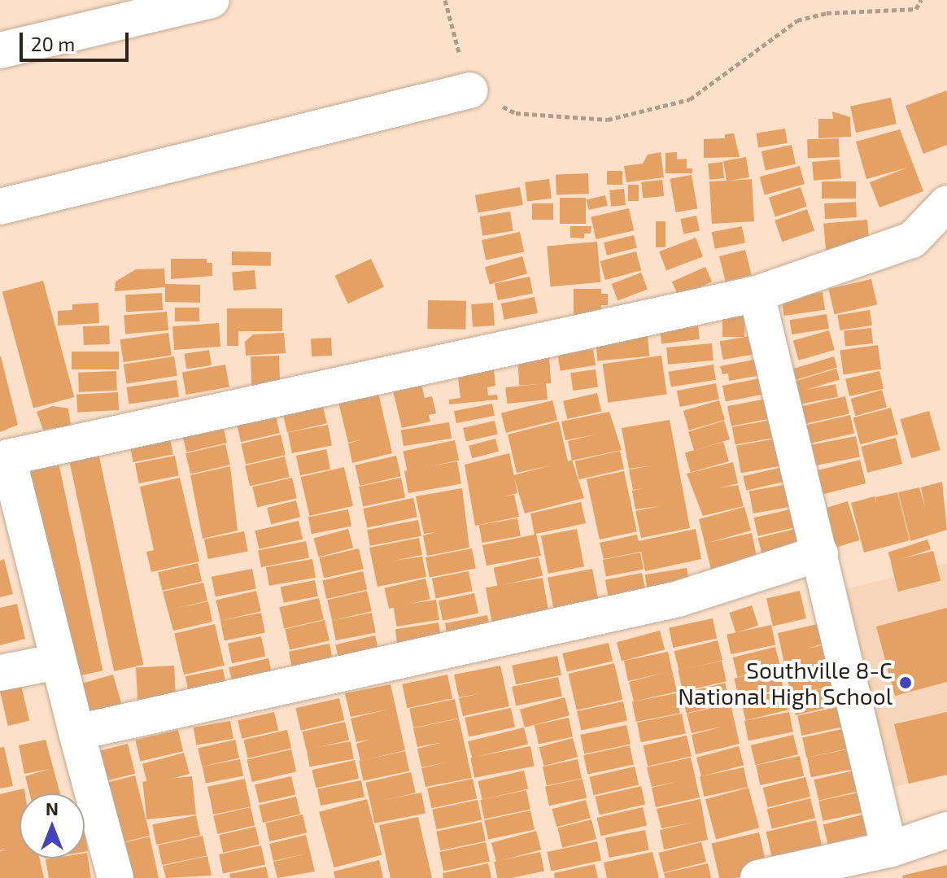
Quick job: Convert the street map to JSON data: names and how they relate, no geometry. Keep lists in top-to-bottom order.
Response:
{
  "places": ["Southville 8-C National High School"],
  "scale_bar": "20 m",
  "north": "top"
}
